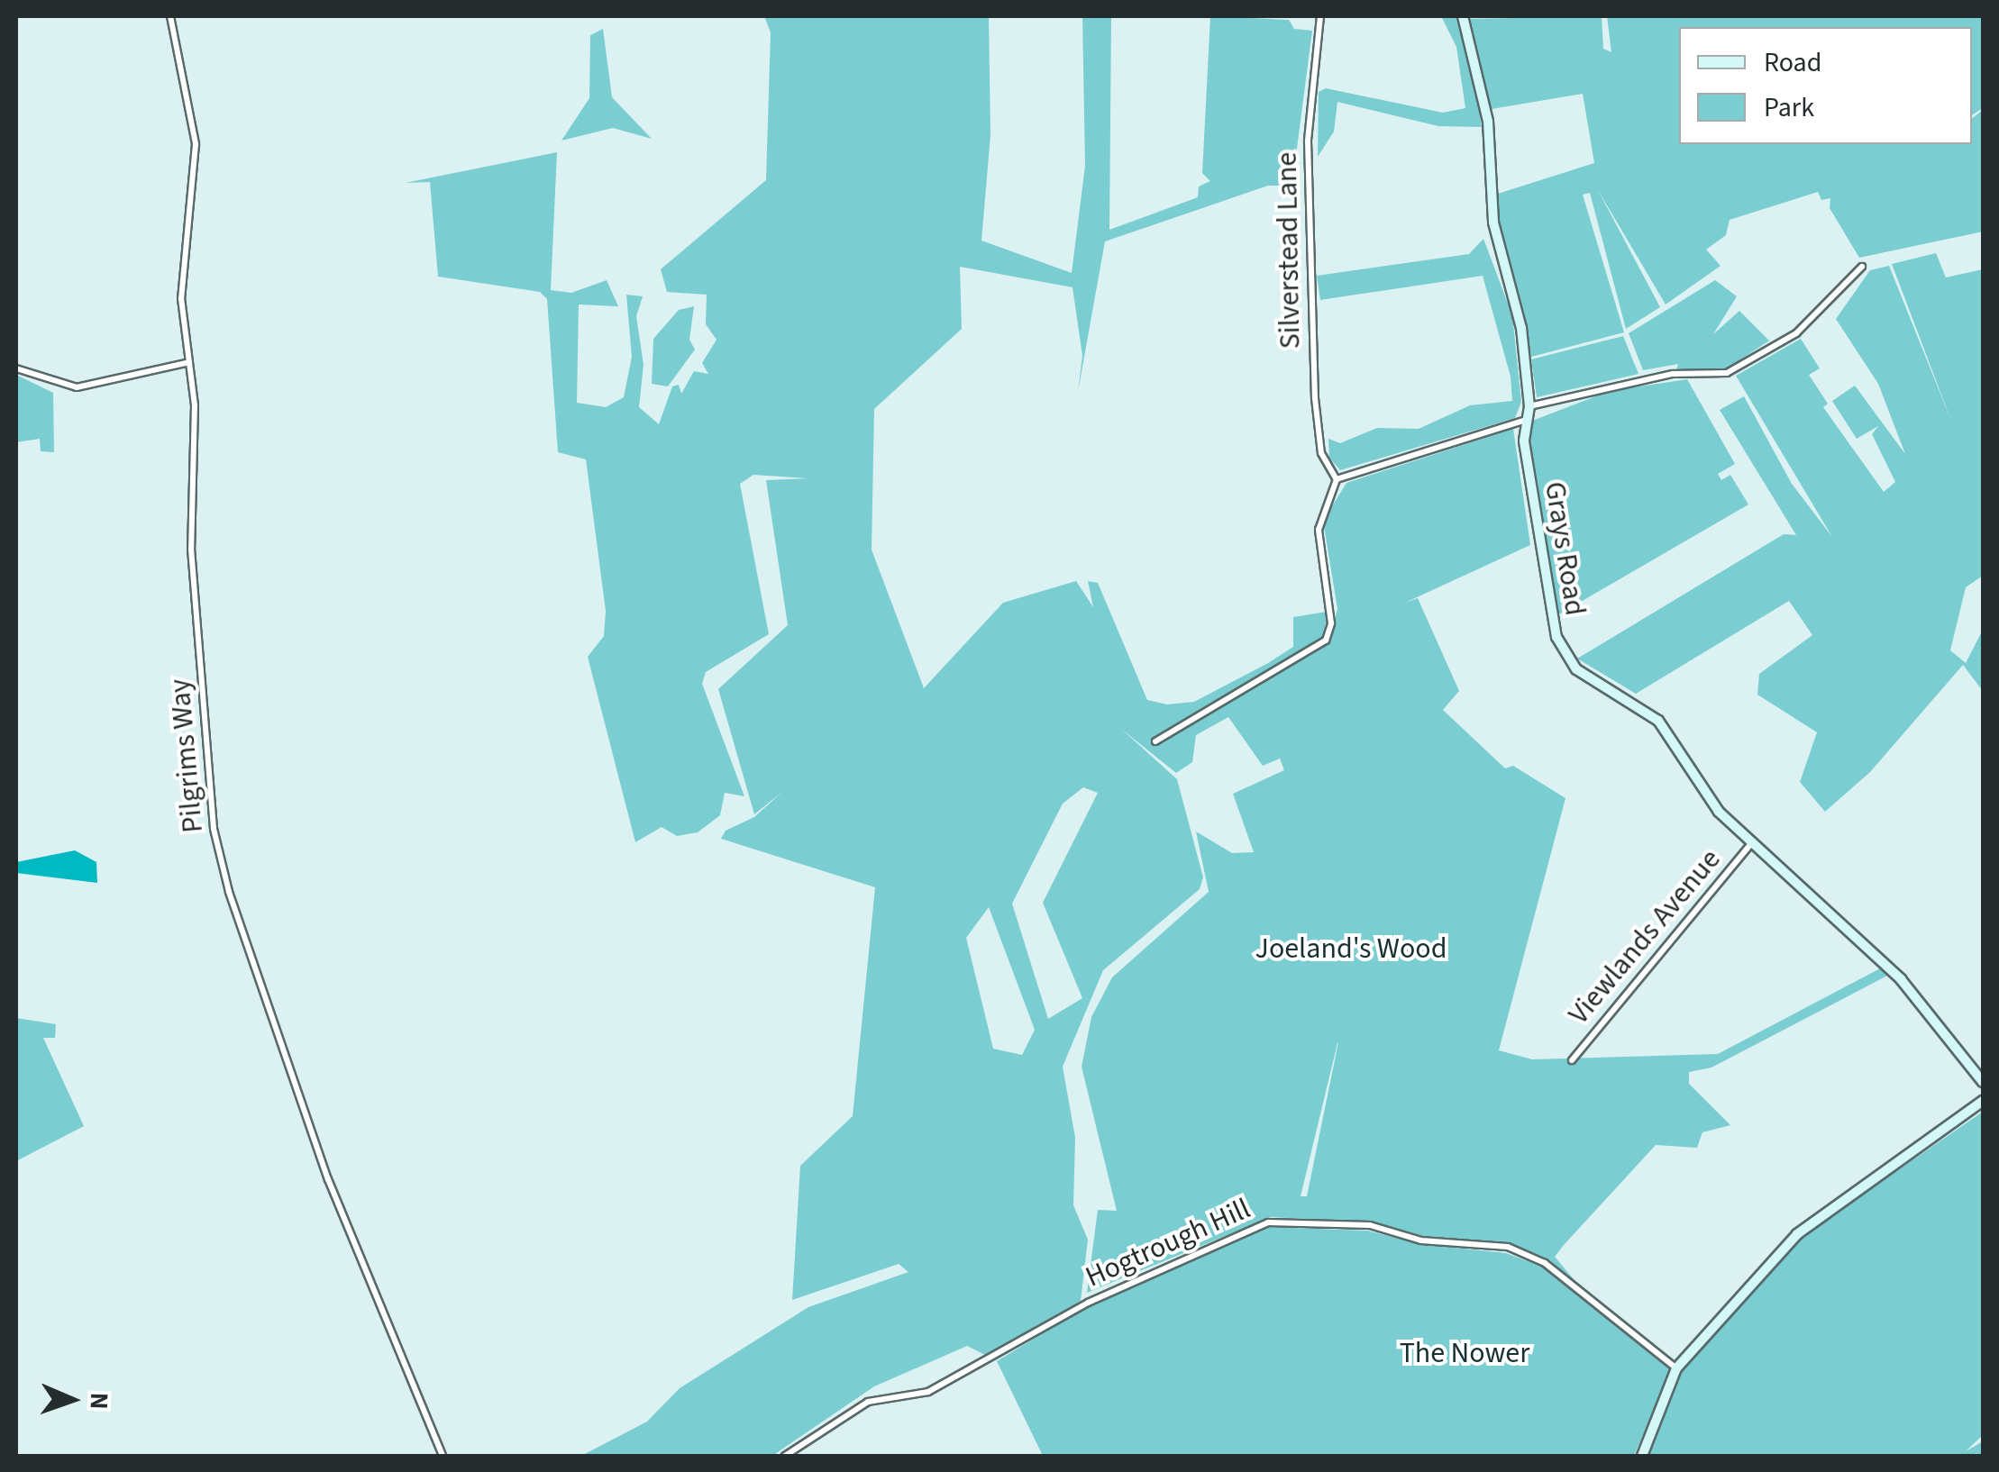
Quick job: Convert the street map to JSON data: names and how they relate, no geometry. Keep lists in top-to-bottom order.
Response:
{
  "streets": {
    "street": [
      "Silverstead Lane",
      "Grays Road",
      "Pilgrims Way",
      "Viewlands Avenue",
      "Hogtrough Hill"
    ]
  },
  "crossings": [
    ["Grays Road", "Viewlands Avenue"]
  ],
  "parks": ["Joeland's Wood", "The Nower"],
  "legend": ["Road", "Park"],
  "north": "right"
}
